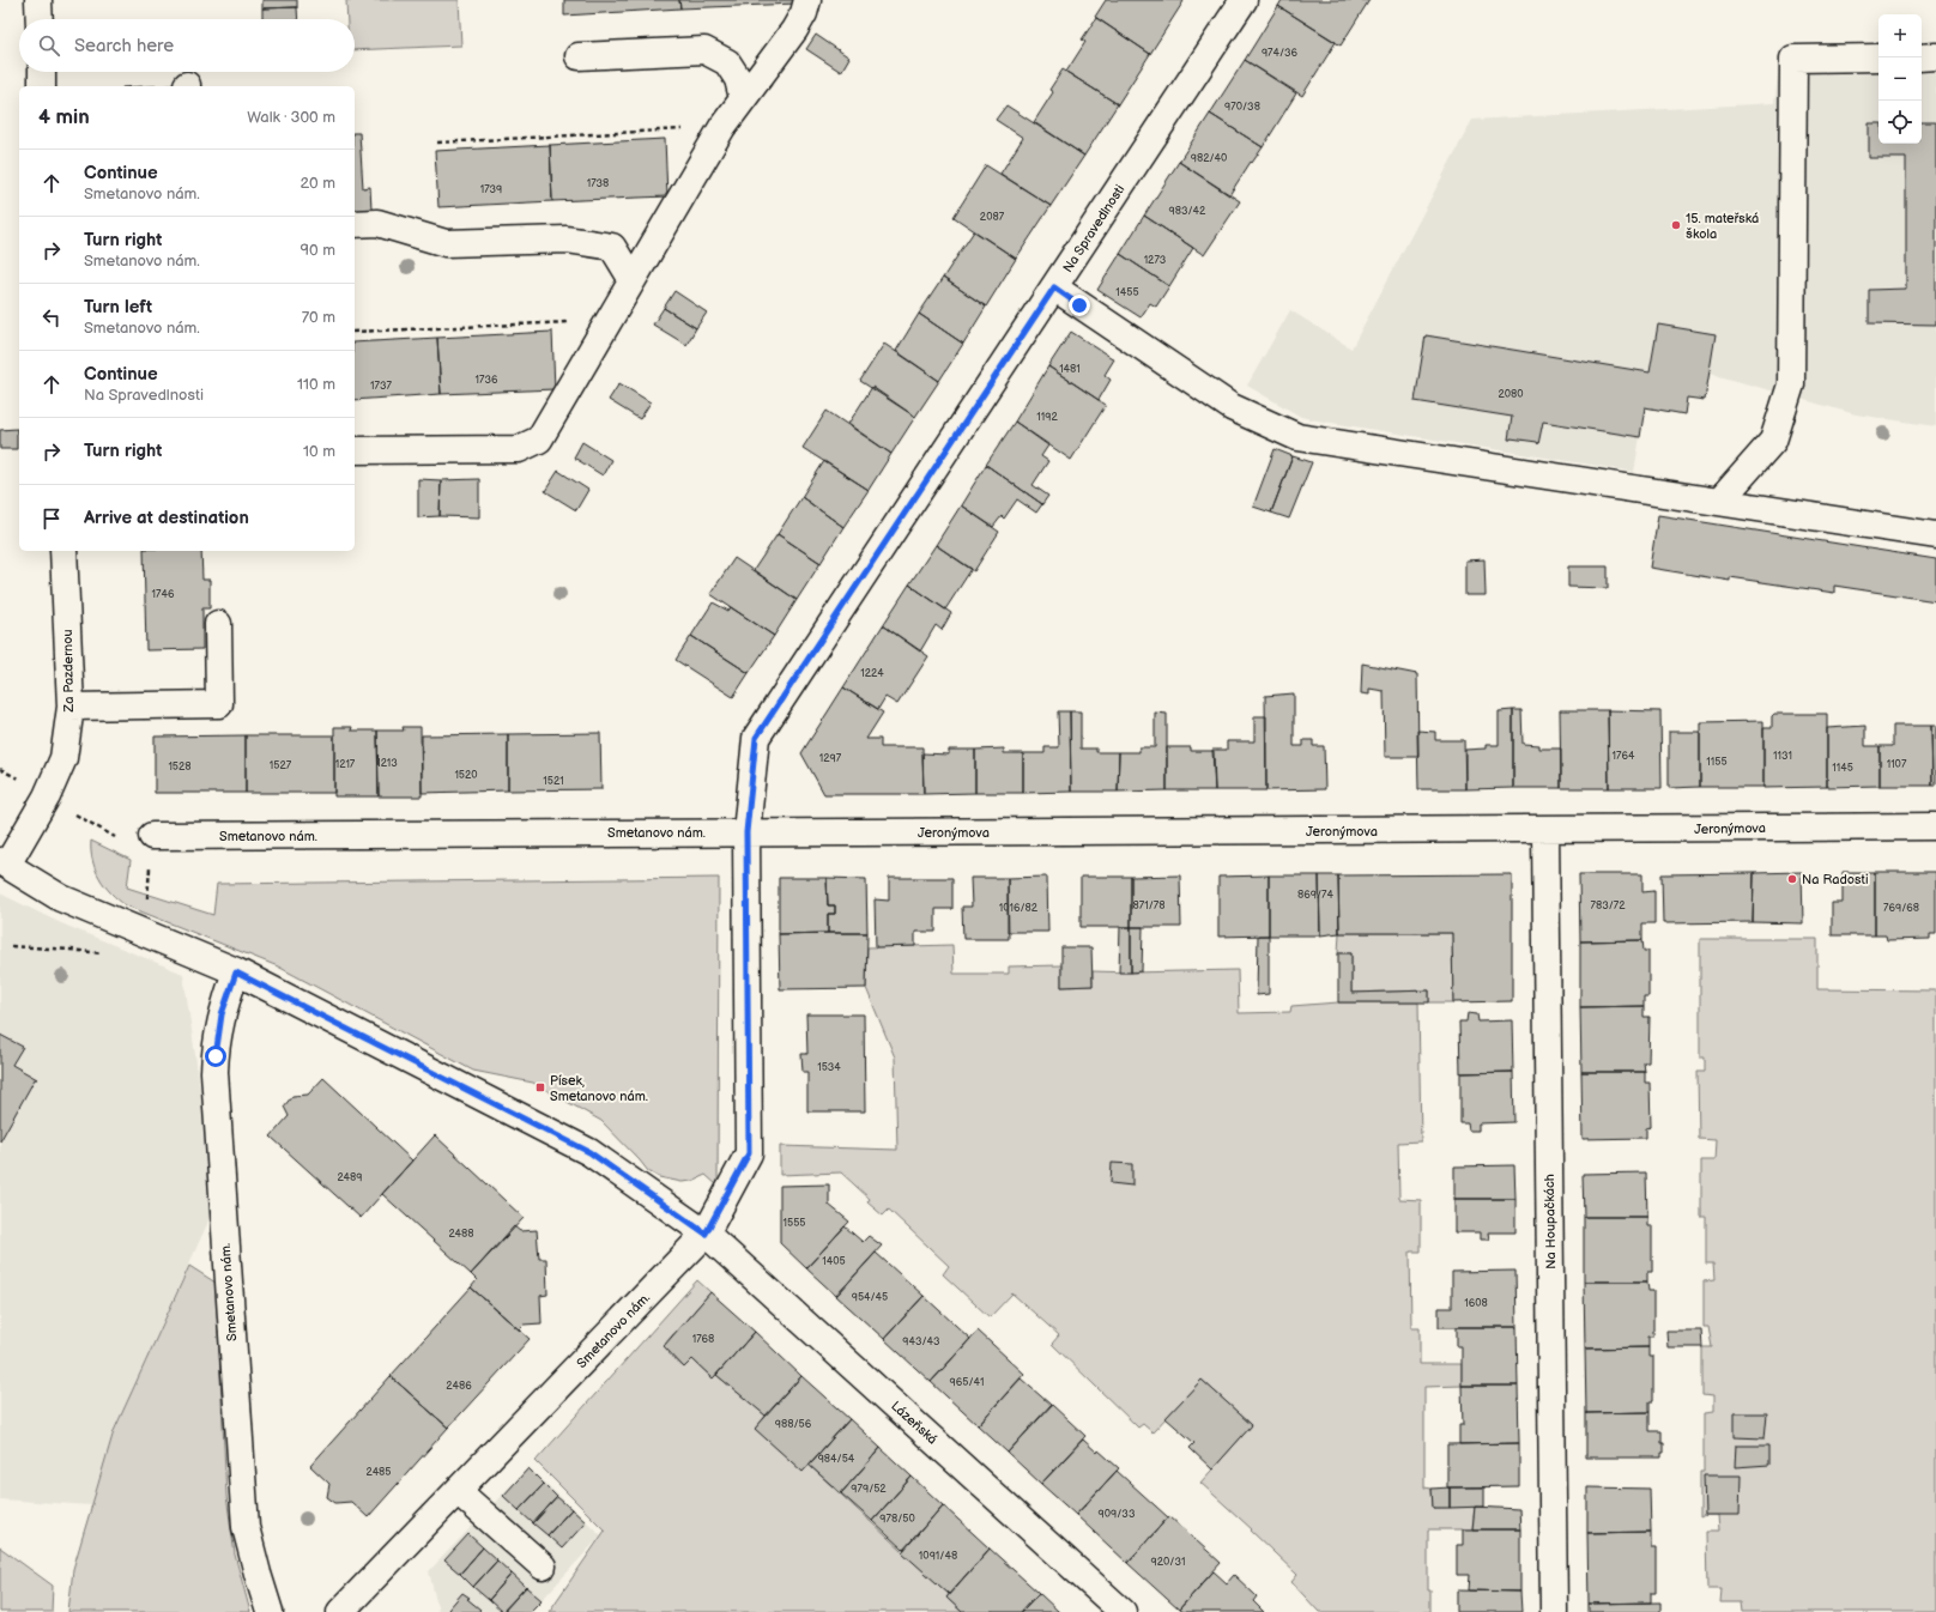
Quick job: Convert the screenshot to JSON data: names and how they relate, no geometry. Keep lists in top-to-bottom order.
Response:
{
  "streets": {
    "street": [
      "Na Spravedlnosti",
      "Za Pazdernou",
      "Jeronýmova",
      "Smetanovo nám.",
      "Na Houpačkách",
      "Lázeňská"
    ]
  },
  "crossings": [
    ["Na Spravedlnosti", "Jeronýmova"],
    ["Na Spravedlnosti", "Smetanovo nám."],
    ["Jeronýmova", "Smetanovo nám."],
    ["Jeronýmova", "Na Houpačkách"],
    ["Smetanovo nám.", "Lázeňská"]
  ],
  "places": {
    "other": ["15. mateřská škola", "Na Radosti"],
    "transit": ["Písek, Smetanovo nám."]
  },
  "house_numbers": [
    "974/36",
    "970/38",
    "982/40",
    "1738",
    "1739",
    "983/42",
    "2087",
    "1273",
    "1455",
    "1481",
    "1736",
    "1737",
    "2080",
    "1192",
    "1746",
    "1224",
    "1764",
    "1131",
    "1297",
    "1155",
    "1213",
    "1217",
    "1107",
    "1527",
    "1528",
    "1145",
    "1520",
    "1521",
    "869/74",
    "871/78",
    "783/72",
    "1016/82",
    "769/68",
    "1534",
    "2489",
    "1555",
    "2488",
    "1405",
    "954/45",
    "1608",
    "1768",
    "943/43",
    "965/41",
    "2486",
    "988/56",
    "984/54",
    "2485",
    "979/52",
    "909/33",
    "978/50",
    "1091/48",
    "920/31"
  ],
  "page": {
    "map_buttons": ["+", "−"],
    "search": "Search here",
    "heading": ["4 min", "Walk · 300 m"],
    "list": [
      ["Continue", "Smetanovo nám.", "20 m"],
      ["Turn right", "Smetanovo nám.", "90 m"],
      ["Turn left", "Smetanovo nám.", "70 m"],
      ["Continue", "Na Spravedlnosti", "110 m"],
      ["Turn right", "10 m"],
      "Arrive at destination"
    ]
  }
}
